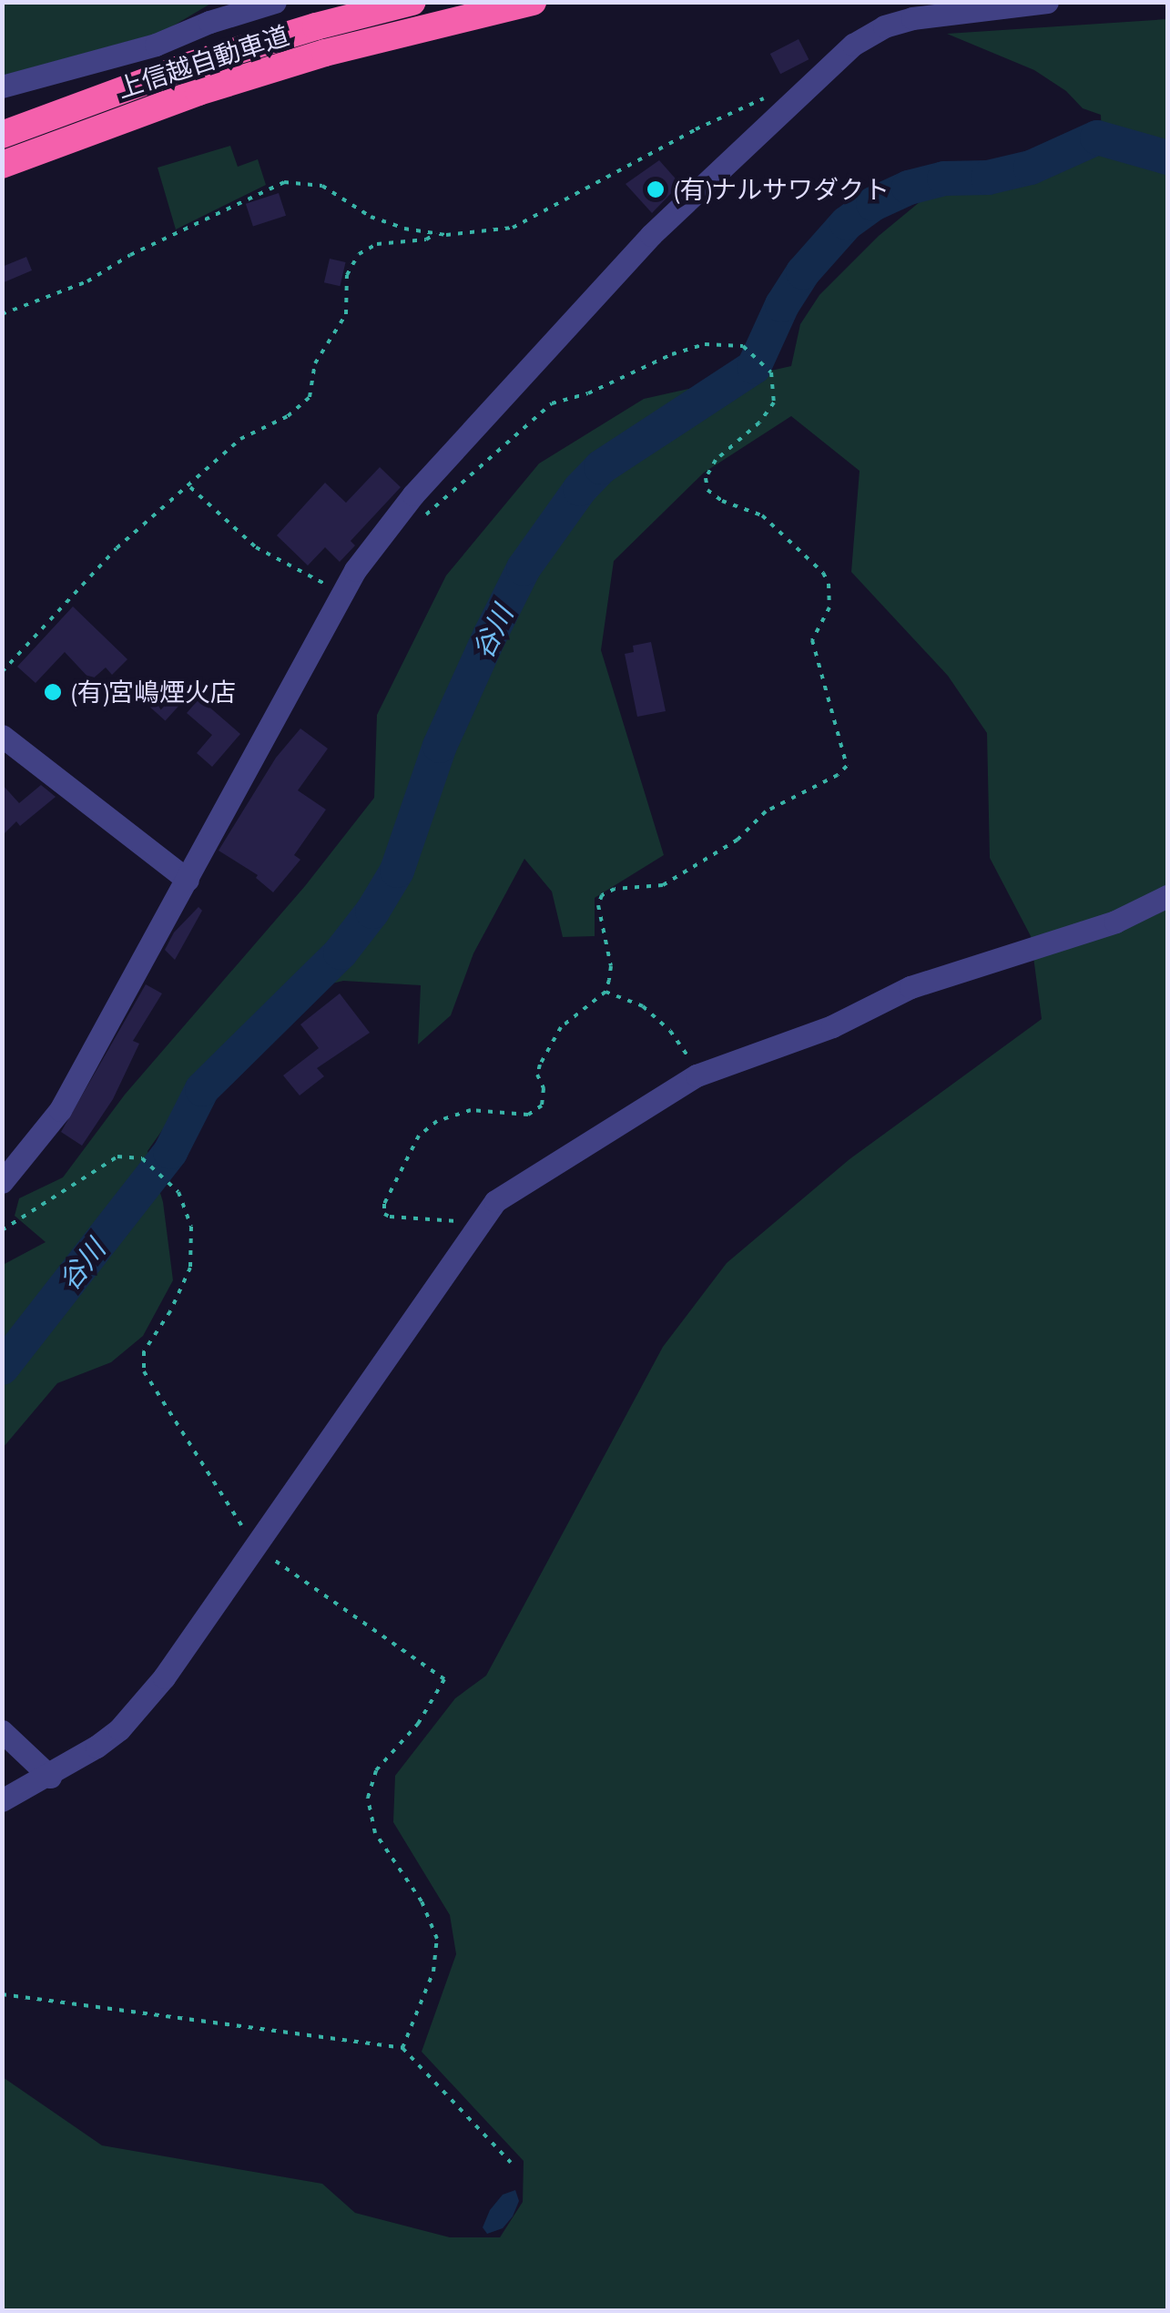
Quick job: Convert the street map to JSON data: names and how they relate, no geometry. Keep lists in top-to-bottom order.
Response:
{
  "streets": {
    "highway": ["上信越自動車道"]
  },
  "water": ["谷川"],
  "places": ["(有)ナルサワダクト", "(有)宮嶋煙火店"]
}
